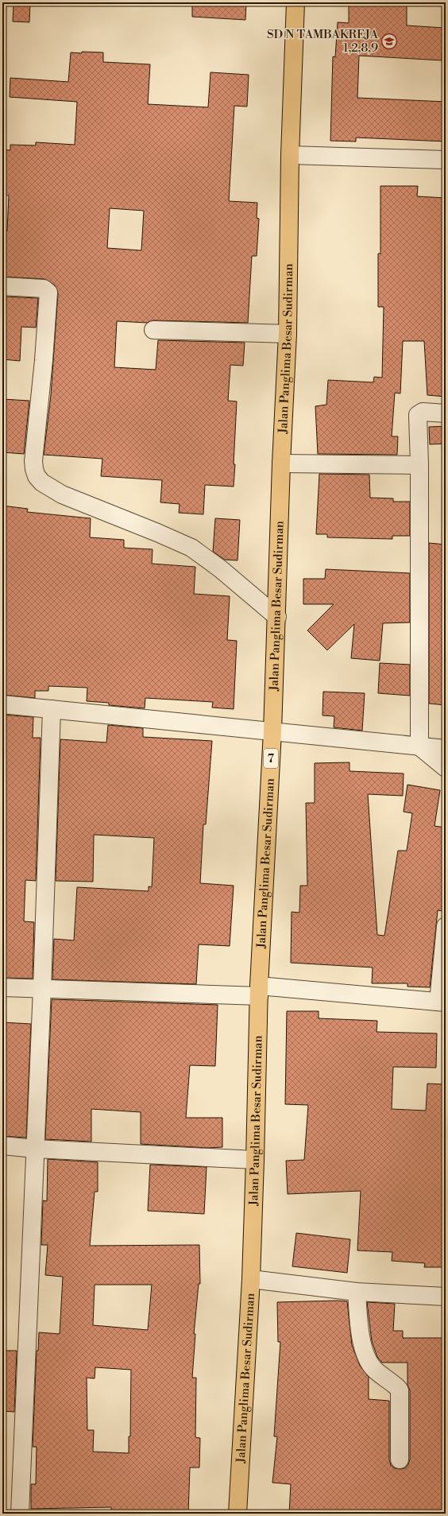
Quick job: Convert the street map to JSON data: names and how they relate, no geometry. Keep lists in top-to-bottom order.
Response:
{
  "streets": {
    "highway": ["Jalan Panglima Besar Sudirman", "7"]
  },
  "places": {
    "school or university": ["SD N TAMBAKREJA 1,2,8,9"]
  }
}
